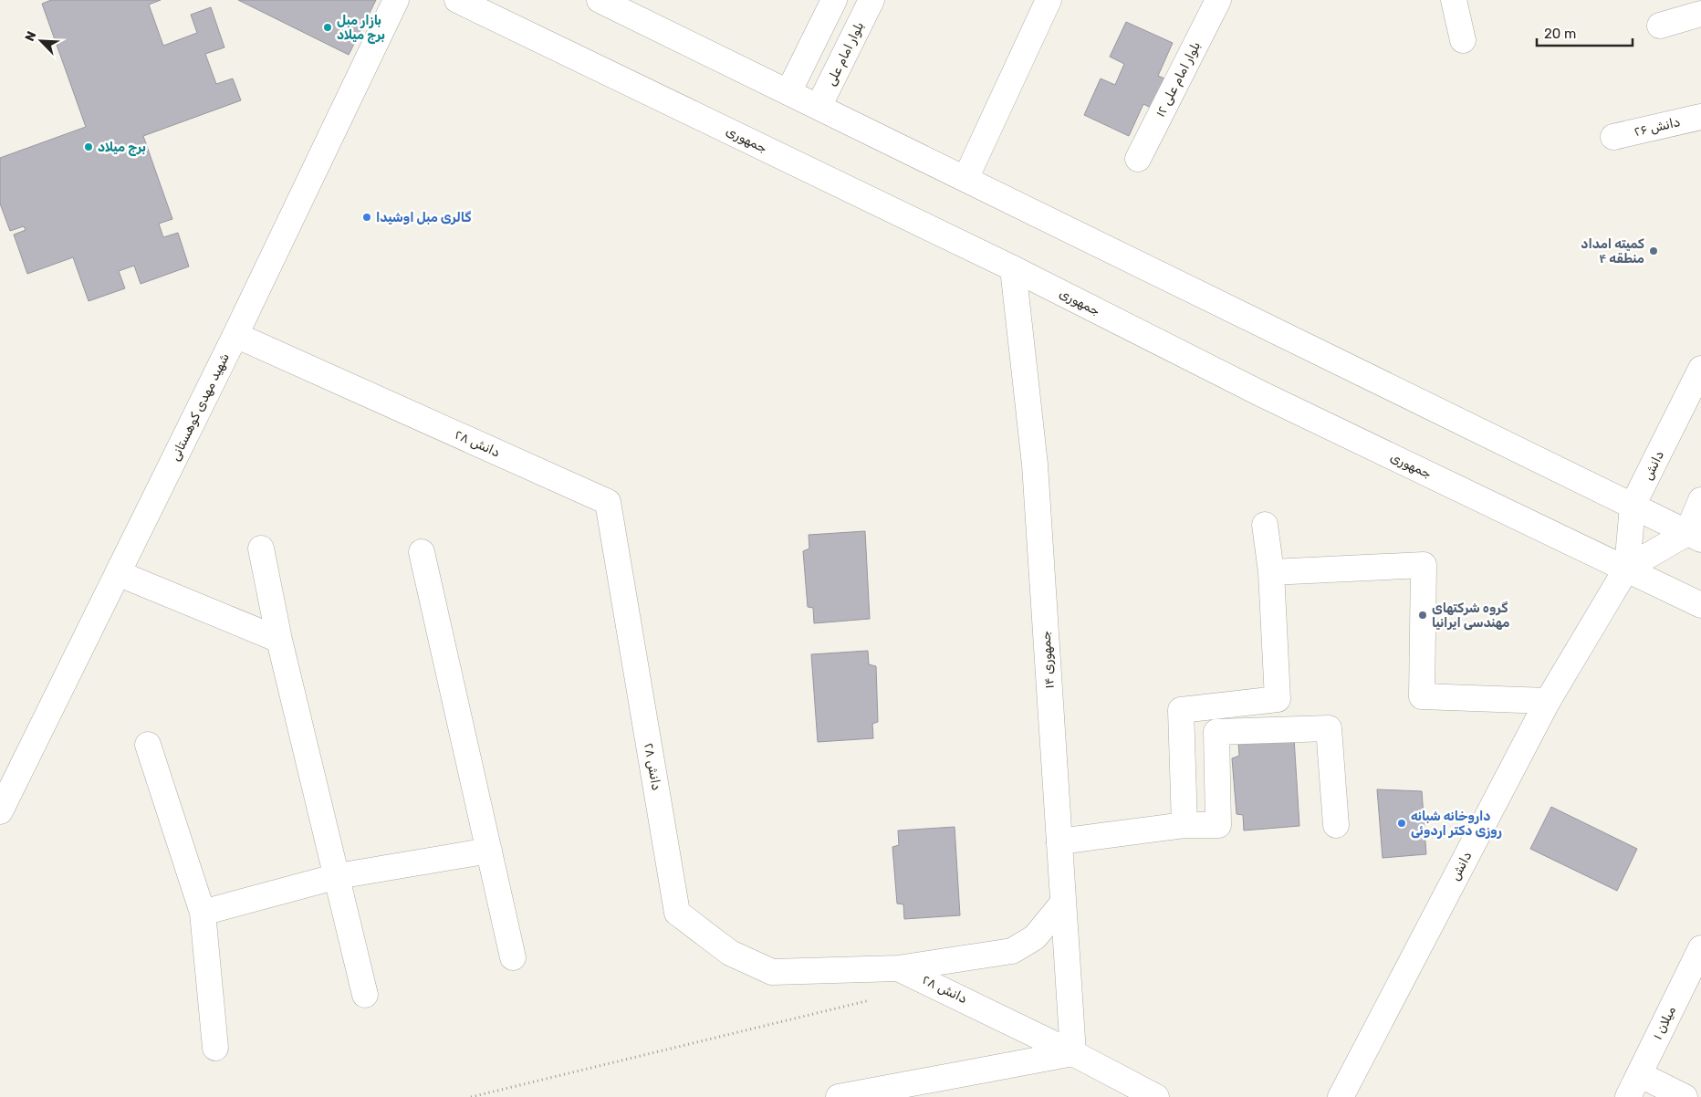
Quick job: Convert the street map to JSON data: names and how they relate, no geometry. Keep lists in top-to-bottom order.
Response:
{
  "streets": {
    "street": [
      "بلوار امام علی",
      "بلوار امام علی ۱۲",
      "دانش ۲۶",
      "جمهوری",
      "شهید مهدی کوهستانی",
      "دانش ۲۸",
      "دانش",
      "جمهوری ۱۴",
      "میلان ۱"
    ]
  },
  "crossings": [
    ["جمهوری", "دانش"],
    ["جمهوری", "جمهوری ۱۴"],
    ["شهید مهدی کوهستانی", "دانش ۲۸"],
    ["دانش ۲۸", "جمهوری ۱۴"]
  ],
  "places": [
    "بازار مبل برج میلاد",
    "برج میلاد",
    "گالری مبل اوشیدا",
    "کمیته امداد منطقه ۴",
    "گروه شرکتهای مهندسی ایرانیا",
    "داروخانه شبانه روزی دکتر اردوئی"
  ],
  "scale_bar": "20 m",
  "north": "top left"
}
